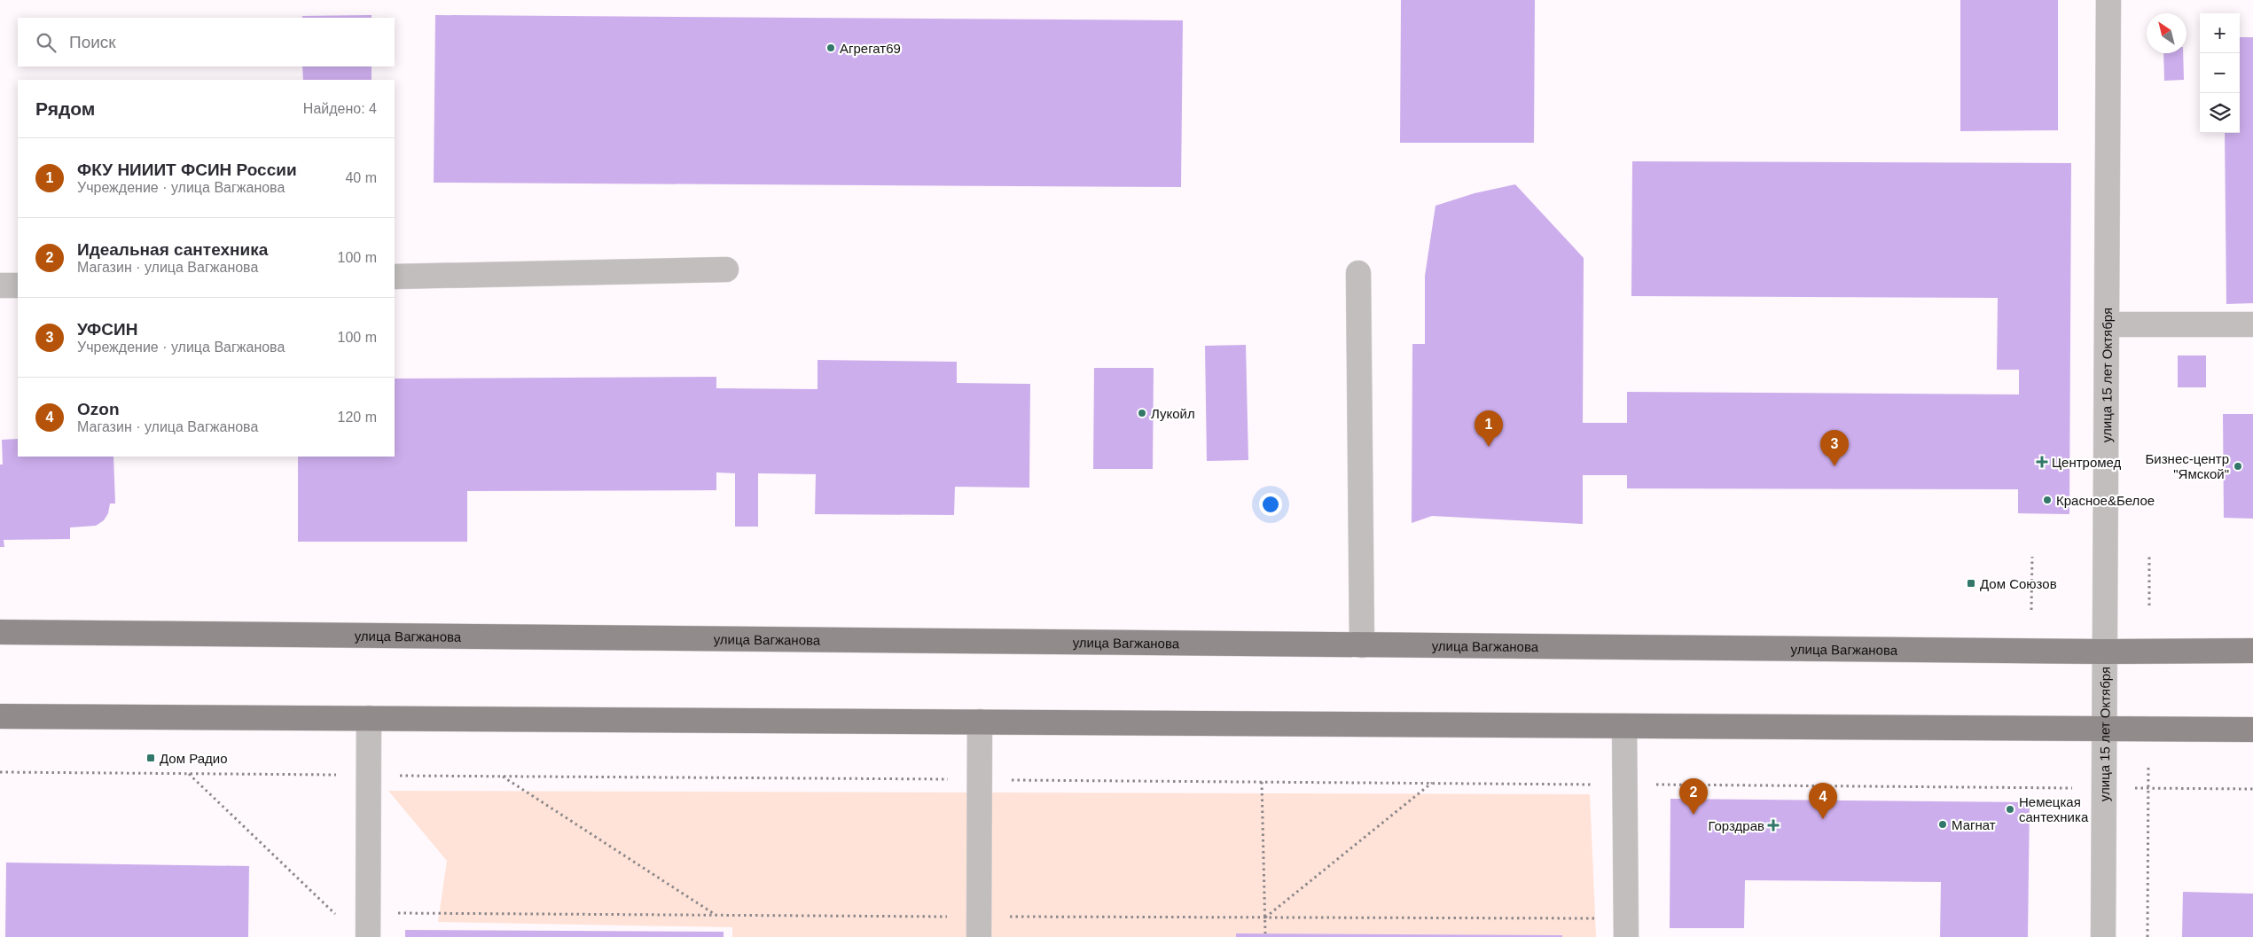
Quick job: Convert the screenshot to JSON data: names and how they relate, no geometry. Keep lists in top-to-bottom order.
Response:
{
  "streets": {
    "main road": ["улица Вагжанова"],
    "street": ["улица 15 лет Октября"]
  },
  "crossings": [
    ["улица 15 лет Октября", "улица Вагжанова"]
  ],
  "places": {
    "other": [
      "Агрегат69",
      "Лукойл",
      "Бизнес-центр \"Ямской\"",
      "Красное&Белое",
      "Немецкая сантехника",
      "Магнат"
    ],
    "health": ["Центромед", "Горздрав"],
    "transit": ["Дом Союзов", "Дом Радио"]
  },
  "north": "top left",
  "page": {
    "map_buttons": ["+", "−"],
    "search": "Поиск",
    "heading": ["Рядом", "Найдено: 4"],
    "list": [
      {
        "mark": "1",
        "name": "ФКУ НИИИТ ФСИН России",
        "note": "Учреждение · улица Вагжанова",
        "value": "40 m"
      },
      {
        "mark": "2",
        "name": "Идеальная сантехника",
        "note": "Магазин · улица Вагжанова",
        "value": "100 m"
      },
      {
        "mark": "3",
        "name": "УФСИН",
        "note": "Учреждение · улица Вагжанова",
        "value": "100 m"
      },
      {
        "mark": "4",
        "name": "Ozon",
        "note": "Магазин · улица Вагжанова",
        "value": "120 m"
      }
    ],
    "pins": [
      "1",
      "3",
      "2",
      "4"
    ]
  }
}
